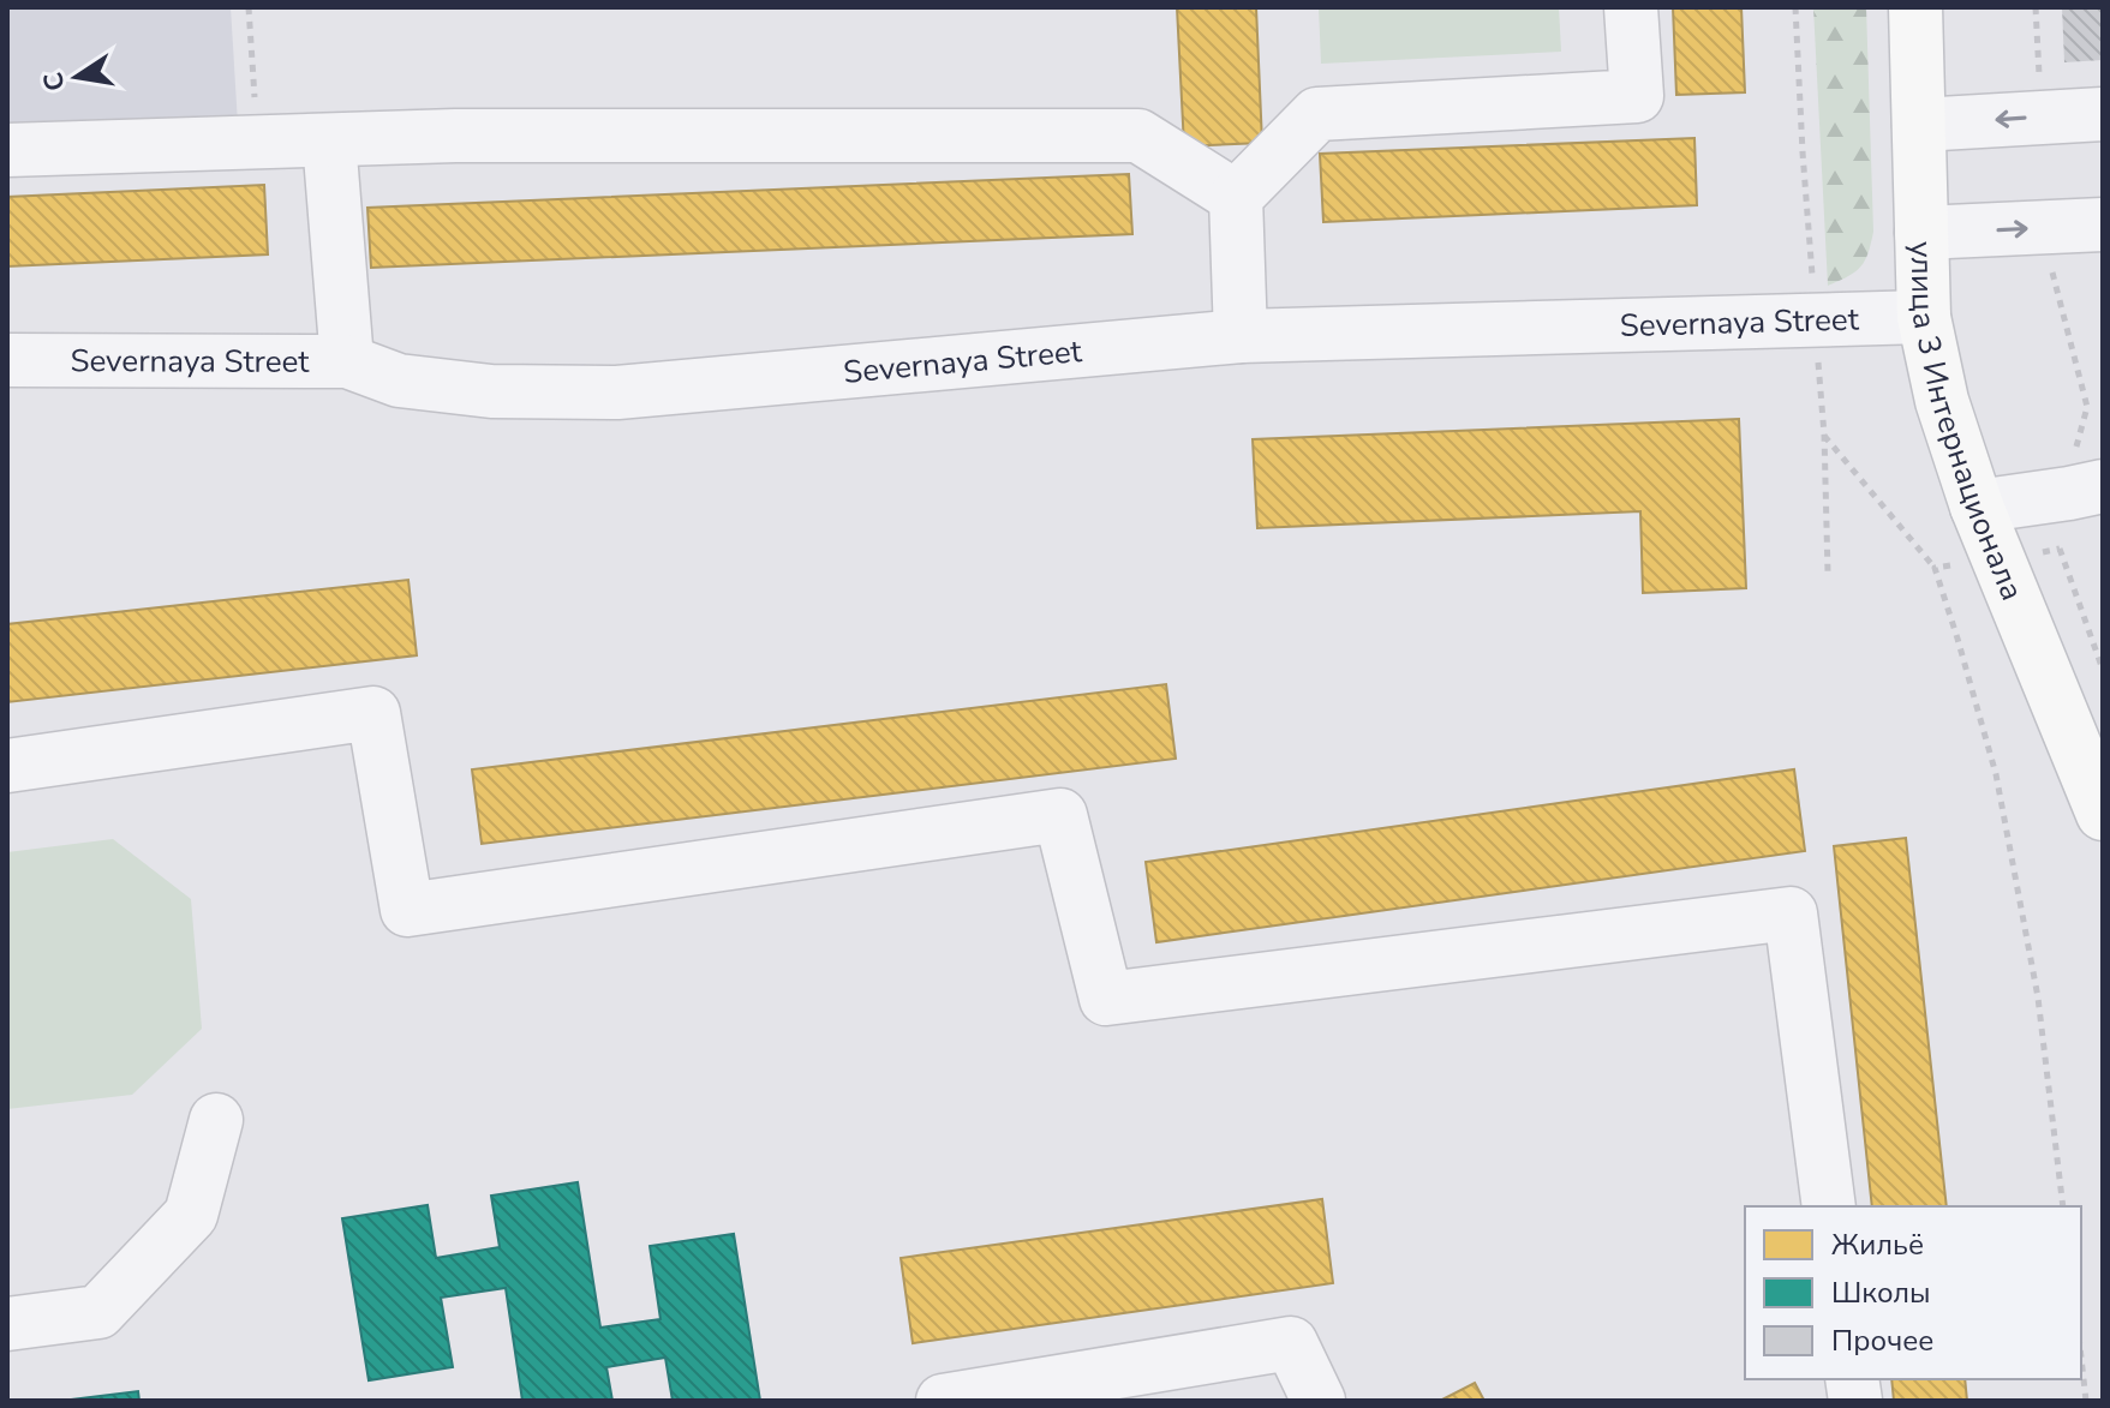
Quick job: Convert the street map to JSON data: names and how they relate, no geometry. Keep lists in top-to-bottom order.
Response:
{
  "streets": {
    "main road": ["улица 3 Интернационала"],
    "street": ["Severnaya Street"]
  },
  "crossings": [
    ["Severnaya Street", "улица 3 Интернационала"]
  ],
  "legend": ["Жильё", "Школы", "Прочее"],
  "north": "left"
}
